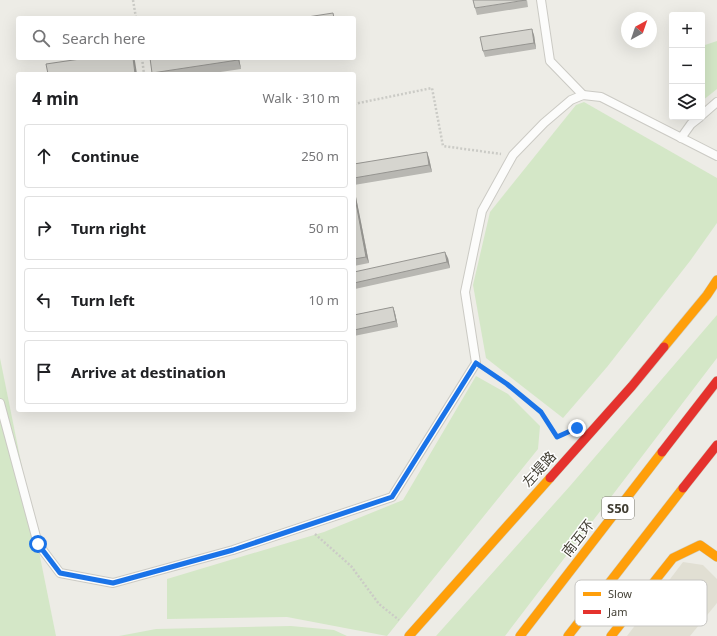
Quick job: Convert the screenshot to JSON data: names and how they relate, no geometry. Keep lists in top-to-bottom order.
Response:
{
  "streets": {
    "main road": ["左堤路", "S50", "南五环"]
  },
  "legend": ["Slow", "Jam"],
  "north": "top right",
  "page": {
    "map_buttons": ["+", "−"],
    "search": "Search here",
    "heading": ["4 min", "Walk · 310 m"],
    "list": [
      ["Continue", "250 m"],
      ["Turn right", "50 m"],
      ["Turn left", "10 m"],
      "Arrive at destination"
    ]
  }
}
